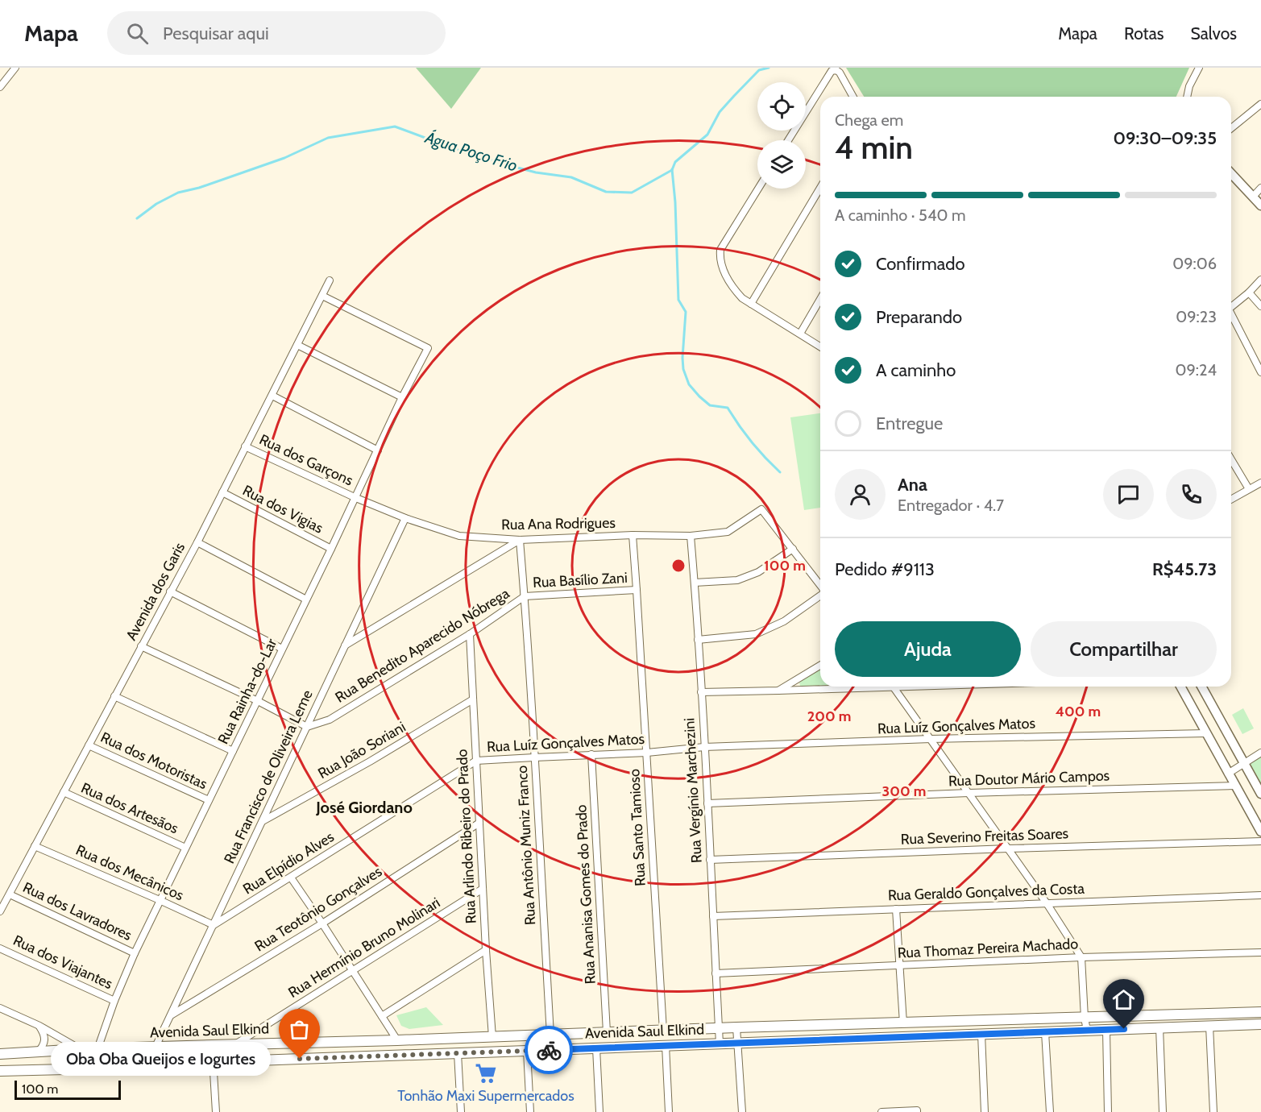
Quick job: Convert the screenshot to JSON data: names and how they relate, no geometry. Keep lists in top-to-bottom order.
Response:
{
  "streets": {
    "main road": ["Avenida Saul Elkind"],
    "street": [
      "Rua dos Garçons",
      "Rua dos Vigias",
      "Rua Ana Rodrigues",
      "Rua Basílio Zani",
      "Avenida dos Garis",
      "Rua Benedito Aparecido Nóbrega",
      "Rua Rainha-do-Lar",
      "Rua Luíz Gonçalves Matos",
      "Rua João Soriani",
      "Rua dos Motoristas",
      "Rua Francisco de Oliveira Leme",
      "Rua Doutor Mário Campos",
      "Rua Vergínio Marchezini",
      "Rua dos Artesãos",
      "Rua Santo Tamioso",
      "Rua Arlindo Ribeiro do Prado",
      "Rua Severino Freitas Soares",
      "Rua Antônio Muniz Franco",
      "Rua Elpídio Alves",
      "Rua dos Mecânicos",
      "Rua Geraldo Gonçalves da Costa",
      "Rua Ananisa Gomes do Prado",
      "Rua Teotônio Gonçalves",
      "Rua dos Lavradores",
      "Rua Hermínio Bruno Molinari",
      "Rua Thomaz Pereira Machado",
      "Rua dos Viajantes"
    ]
  },
  "crossings": [
    ["Rua dos Garçons", "Rua Ana Rodrigues"],
    ["Rua dos Garçons", "Avenida dos Garis"],
    ["Rua dos Garçons", "Rua Rainha-do-Lar"],
    ["Rua dos Vigias", "Avenida dos Garis"],
    ["Rua dos Vigias", "Rua Rainha-do-Lar"],
    ["Rua Ana Rodrigues", "Rua Rainha-do-Lar"],
    ["Rua Ana Rodrigues", "Rua Francisco de Oliveira Leme"],
    ["Rua Ana Rodrigues", "Rua Vergínio Marchezini"],
    ["Rua Ana Rodrigues", "Rua Santo Tamioso"],
    ["Rua Ana Rodrigues", "Rua Antônio Muniz Franco"],
    ["Rua Basílio Zani", "Rua Benedito Aparecido Nóbrega"],
    ["Rua Basílio Zani", "Rua Santo Tamioso"],
    ["Rua Basílio Zani", "Rua Antônio Muniz Franco"],
    ["Avenida dos Garis", "Rua Rainha-do-Lar"],
    ["Avenida dos Garis", "Rua dos Motoristas"],
    ["Avenida dos Garis", "Rua dos Artesãos"],
    ["Avenida dos Garis", "Rua dos Mecânicos"],
    ["Avenida dos Garis", "Rua dos Lavradores"],
    ["Rua Benedito Aparecido Nóbrega", "Rua Francisco de Oliveira Leme"],
    ["Rua Benedito Aparecido Nóbrega", "Rua Arlindo Ribeiro do Prado"],
    ["Rua Benedito Aparecido Nóbrega", "Rua Antônio Muniz Franco"],
    ["Rua Rainha-do-Lar", "Rua dos Motoristas"],
    ["Rua Rainha-do-Lar", "Rua dos Artesãos"],
    ["Rua Rainha-do-Lar", "Rua dos Mecânicos"],
    ["Rua Rainha-do-Lar", "Rua dos Lavradores"],
    ["Rua Rainha-do-Lar", "Rua dos Viajantes"],
    ["Rua Rainha-do-Lar", "Avenida Saul Elkind"],
    ["Rua Luíz Gonçalves Matos", "Rua Vergínio Marchezini"],
    ["Rua Luíz Gonçalves Matos", "Rua Santo Tamioso"],
    ["Rua Luíz Gonçalves Matos", "Rua Arlindo Ribeiro do Prado"],
    ["Rua Luíz Gonçalves Matos", "Rua Antônio Muniz Franco"],
    ["Rua Luíz Gonçalves Matos", "Rua Elpídio Alves"],
    ["Rua Luíz Gonçalves Matos", "Rua Ananisa Gomes do Prado"],
    ["Rua João Soriani", "Rua Francisco de Oliveira Leme"],
    ["Rua João Soriani", "Rua Arlindo Ribeiro do Prado"],
    ["Rua Francisco de Oliveira Leme", "Rua Elpídio Alves"],
    ["Rua Francisco de Oliveira Leme", "Rua dos Mecânicos"],
    ["Rua Francisco de Oliveira Leme", "Rua Teotônio Gonçalves"],
    ["Rua Francisco de Oliveira Leme", "Avenida Saul Elkind"],
    ["Rua Doutor Mário Campos", "Rua Vergínio Marchezini"],
    ["Rua Vergínio Marchezini", "Rua Severino Freitas Soares"],
    ["Rua Vergínio Marchezini", "Rua Geraldo Gonçalves da Costa"],
    ["Rua Vergínio Marchezini", "Rua Thomaz Pereira Machado"],
    ["Rua Vergínio Marchezini", "Avenida Saul Elkind"],
    ["Rua Santo Tamioso", "Avenida Saul Elkind"],
    ["Rua Arlindo Ribeiro do Prado", "Rua Elpídio Alves"],
    ["Rua Arlindo Ribeiro do Prado", "Rua Teotônio Gonçalves"],
    ["Rua Arlindo Ribeiro do Prado", "Rua Hermínio Bruno Molinari"],
    ["Rua Arlindo Ribeiro do Prado", "Avenida Saul Elkind"],
    ["Rua Antônio Muniz Franco", "Avenida Saul Elkind"],
    ["Rua Elpídio Alves", "Rua dos Mecânicos"],
    ["Rua Ananisa Gomes do Prado", "Avenida Saul Elkind"],
    ["Rua Hermínio Bruno Molinari", "Avenida Saul Elkind"]
  ],
  "districts": ["José Giordano"],
  "water": ["Água Poço Frio"],
  "places": {
    "other": ["Oba Oba Queijos e Iogurtes"],
    "supermarket": ["Tonhão Maxi Supermercados"]
  },
  "scale_bar": "100 m",
  "page": {
    "header": "Mapa",
    "search": "Pesquisar aqui",
    "nav": ["Mapa", "Rotas", "Salvos"],
    "heading": ["4 min", "Chega em", "09:30–09:35"],
    "panel": [
      "Ana",
      "Entregador · 4.7",
      "Pedido #9113",
      "R$45.73"
    ],
    "bar": "A caminho · 540 m",
    "list": [
      ["Confirmado", "09:06"],
      ["Preparando", "09:23"],
      ["A caminho", "09:24"],
      "Entregue"
    ],
    "buttons": ["Ajuda", "Compartilhar"],
    "bubble": "Oba Oba Queijos e Iogurtes",
    "scale": "100 m"
  },
  "rings": [
    "100 m",
    "400 m",
    "200 m",
    "300 m"
  ]
}
